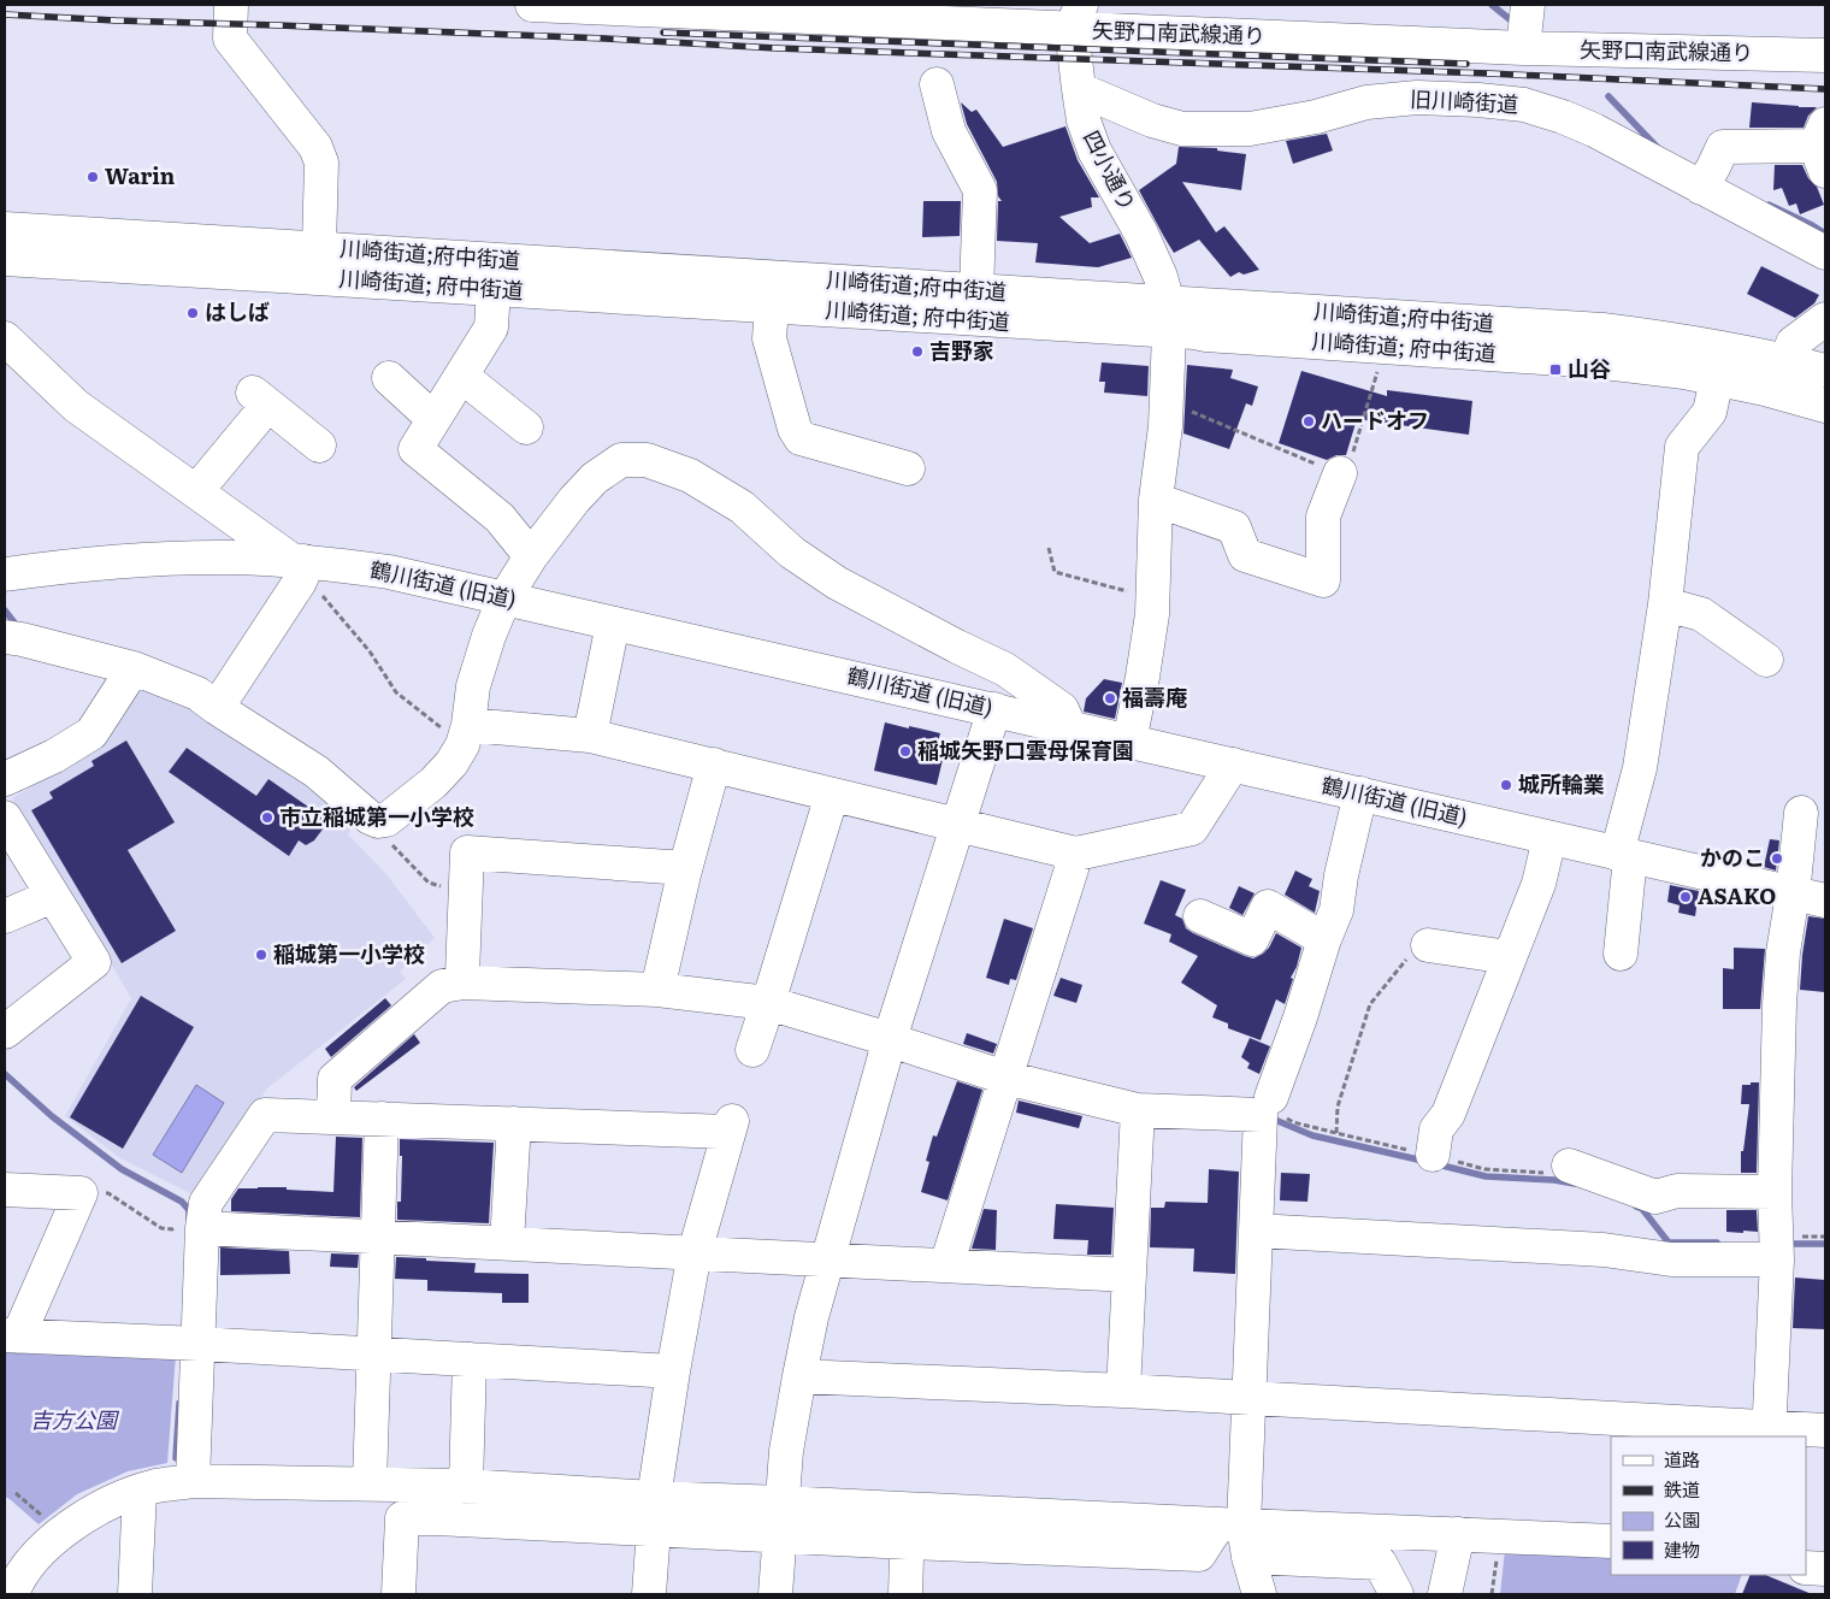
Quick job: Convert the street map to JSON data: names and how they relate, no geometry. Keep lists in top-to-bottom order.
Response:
{
  "streets": {
    "street": [
      "矢野口南武線通り",
      "旧川崎街道",
      "四小通り",
      "川崎街道;府中街道",
      "川崎街道; 府中街道",
      "鶴川街道 (旧道)"
    ]
  },
  "crossings": [
    ["矢野口南武線通り", "四小通り"],
    ["旧川崎街道", "四小通り"],
    ["四小通り", "川崎街道;府中街道"],
    ["四小通り", "川崎街道; 府中街道"],
    ["四小通り", "鶴川街道 (旧道)"],
    ["川崎街道;府中街道", "川崎街道; 府中街道"]
  ],
  "parks": ["吉方公園"],
  "places": {
    "other": [
      "Warin",
      "はしば",
      "吉野家",
      "ハードオフ",
      "福壽庵",
      "稲城矢野口雲母保育園",
      "城所輪業",
      "市立稲城第一小学校",
      "かのこ",
      "ASAKO",
      "稲城第一小学校"
    ],
    "transit": ["山谷"]
  },
  "legend": [
    "道路",
    "鉄道",
    "公園",
    "建物"
  ]
}
